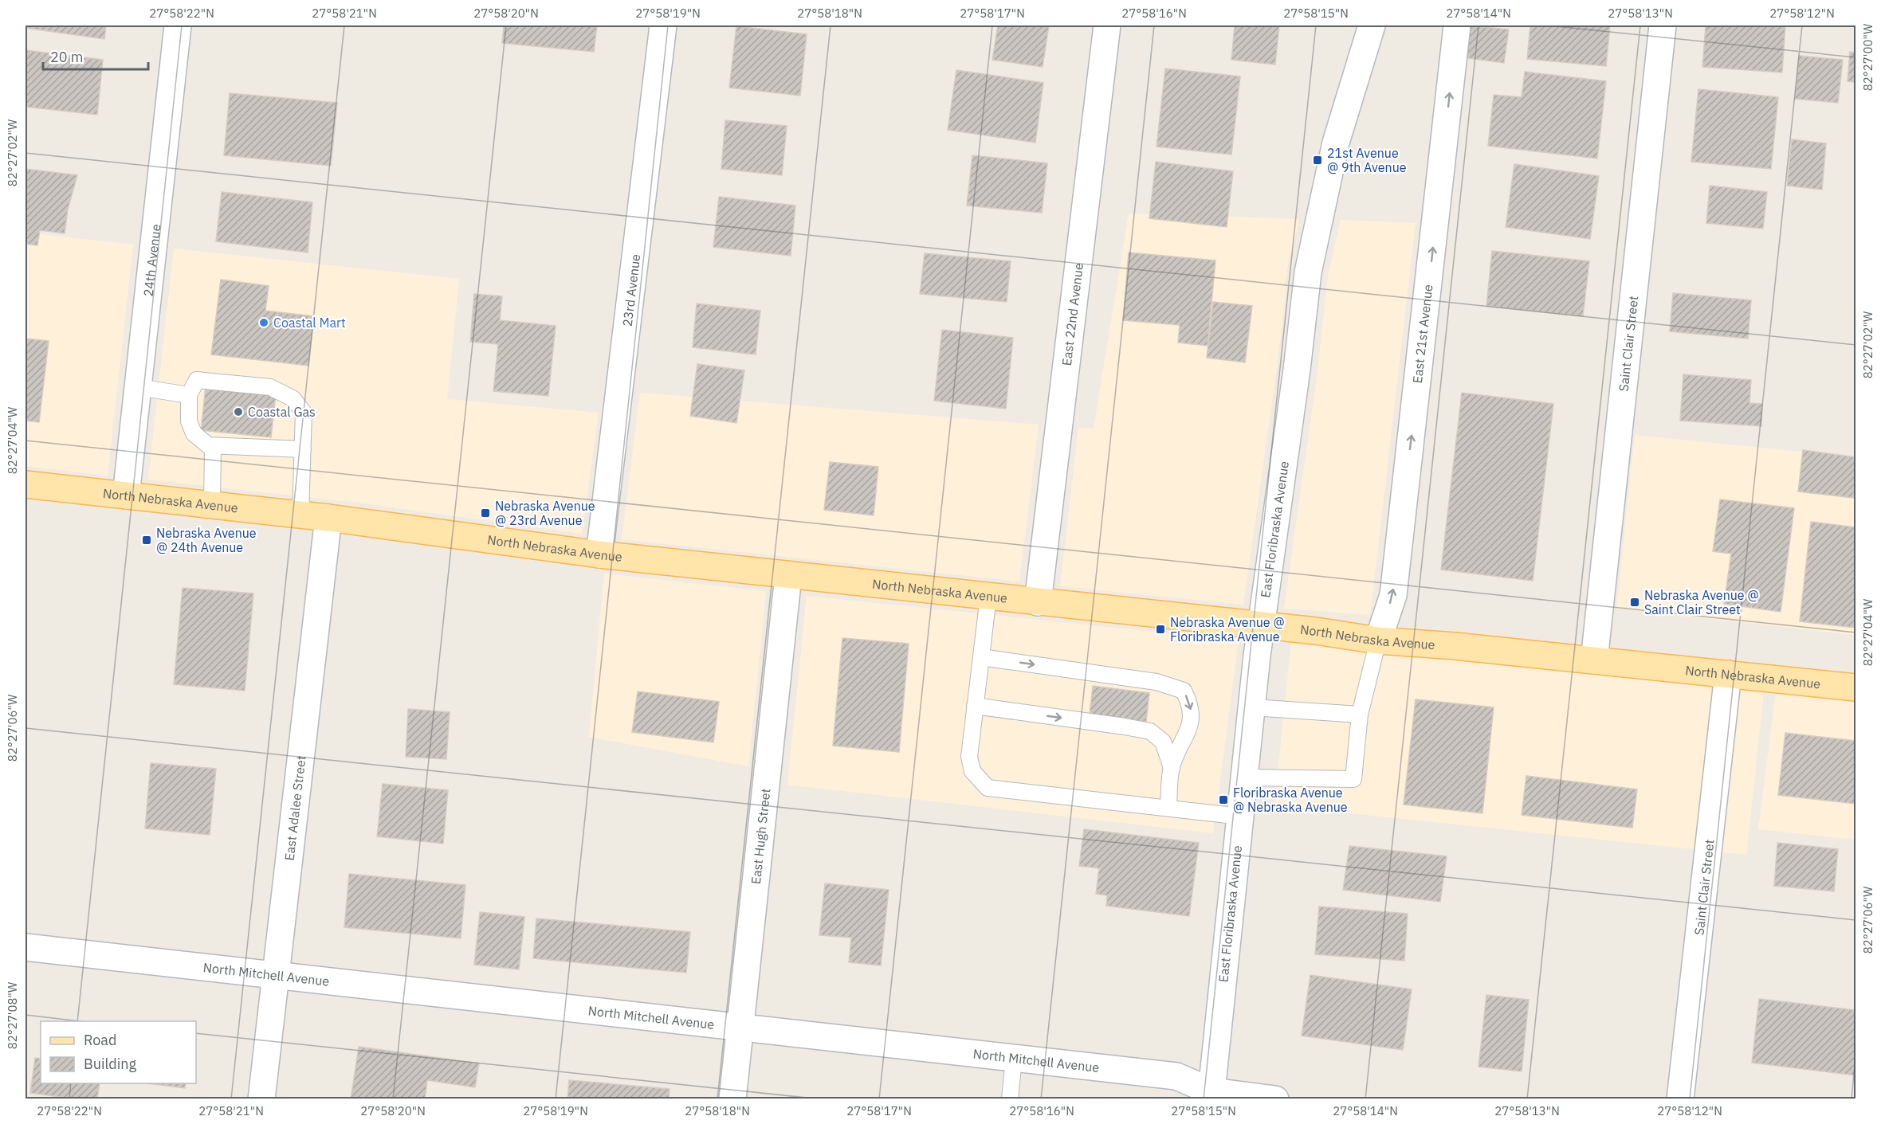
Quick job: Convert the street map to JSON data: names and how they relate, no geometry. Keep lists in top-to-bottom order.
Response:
{
  "streets": {
    "main road": ["North Nebraska Avenue"],
    "street": [
      "24th Avenue",
      "23rd Avenue",
      "East 22nd Avenue",
      "East 21st Avenue",
      "Saint Clair Street",
      "East Floribraska Avenue",
      "East Adalee Street",
      "East Hugh Street",
      "North Mitchell Avenue"
    ]
  },
  "crossings": [
    ["24th Avenue", "North Nebraska Avenue"],
    ["23rd Avenue", "North Nebraska Avenue"],
    ["East 22nd Avenue", "North Nebraska Avenue"],
    ["East 21st Avenue", "North Nebraska Avenue"],
    ["Saint Clair Street", "North Nebraska Avenue"],
    ["North Nebraska Avenue", "East Floribraska Avenue"],
    ["North Nebraska Avenue", "East Adalee Street"],
    ["North Nebraska Avenue", "East Hugh Street"],
    ["East Floribraska Avenue", "North Mitchell Avenue"],
    ["East Adalee Street", "North Mitchell Avenue"],
    ["East Hugh Street", "North Mitchell Avenue"]
  ],
  "one_way": ["East 21st Avenue"],
  "places": {
    "transit": [
      "21st Avenue @ 9th Avenue",
      "Nebraska Avenue @ 23rd Avenue",
      "Nebraska Avenue @ 24th Avenue",
      "Nebraska Avenue @ Saint Clair Street",
      "Nebraska Avenue @ Floribraska Avenue",
      "Floribraska Avenue @ Nebraska Avenue"
    ],
    "other": ["Coastal Mart", "Coastal Gas"]
  },
  "legend": ["Road", "Building"],
  "scale_bar": "20 m",
  "coordinates": [
    "27°58'22\"N",
    "27°58'21\"N",
    "27°58'20\"N",
    "27°58'19\"N",
    "27°58'18\"N",
    "27°58'17\"N",
    "27°58'16\"N",
    "27°58'15\"N",
    "27°58'14\"N",
    "27°58'13\"N",
    "27°58'12\"N",
    "82°27'00\"W",
    "82°27'02\"W",
    "82°27'04\"W",
    "82°27'06\"W",
    "82°27'08\"W"
  ]
}
